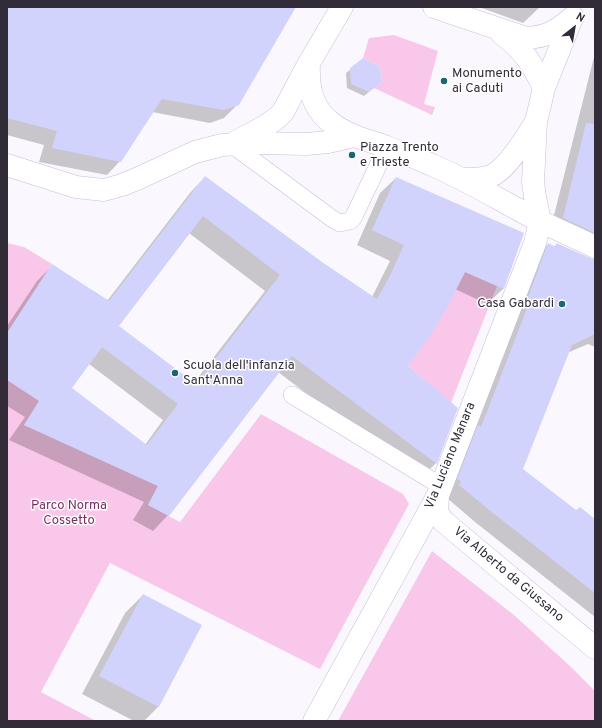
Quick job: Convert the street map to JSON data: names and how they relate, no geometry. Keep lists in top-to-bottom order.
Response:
{
  "streets": {
    "street": ["Via Luciano Manara", "Via Alberto da Giussano"]
  },
  "crossings": [
    ["Via Luciano Manara", "Via Alberto da Giussano"]
  ],
  "parks": ["Parco Norma Cossetto"],
  "places": [
    "Monumento ai Caduti",
    "Piazza Trento e Trieste",
    "Casa Gabardi",
    "Scuola dell'infanzia Sant'Anna"
  ],
  "north": "top right"
}
